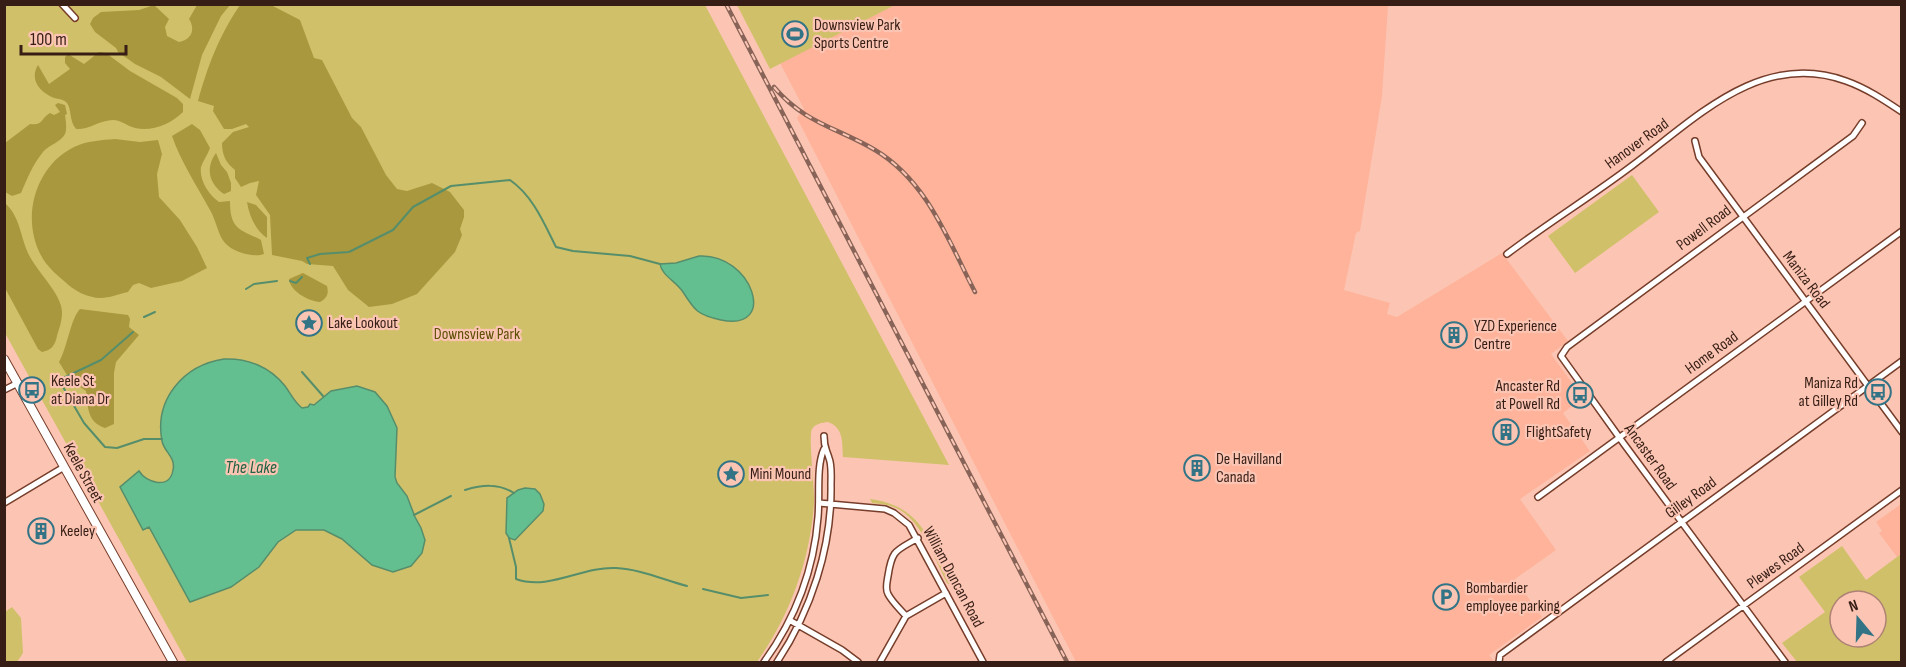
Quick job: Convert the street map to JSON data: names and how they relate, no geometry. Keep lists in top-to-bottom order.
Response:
{
  "streets": {
    "main road": ["Keele Street"],
    "street": [
      "Hanover Road",
      "Powell Road",
      "Maniza Road",
      "Home Road",
      "Ancaster Road",
      "Gilley Road",
      "Plewes Road",
      "William Duncan Road"
    ]
  },
  "crossings": [
    ["Powell Road", "Maniza Road"],
    ["Powell Road", "Ancaster Road"],
    ["Maniza Road", "Home Road"],
    ["Maniza Road", "Gilley Road"],
    ["Home Road", "Ancaster Road"],
    ["Ancaster Road", "Gilley Road"],
    ["Ancaster Road", "Plewes Road"]
  ],
  "water": ["The Lake"],
  "parks": ["Downsview Park"],
  "places": {
    "sports": ["Downsview Park Sports Centre"],
    "place": ["Lake Lookout", "Mini Mound"],
    "building": [
      "YZD Experience Centre",
      "FlightSafety",
      "De Havilland Canada",
      "Keeley"
    ],
    "bus stop": ["Keele St at Diana Dr", "Maniza Rd at Gilley Rd", "Ancaster Rd at Powell Rd"],
    "parking": ["Bombardier employee parking"]
  },
  "scale_bar": "100 m",
  "north": "top"
}
